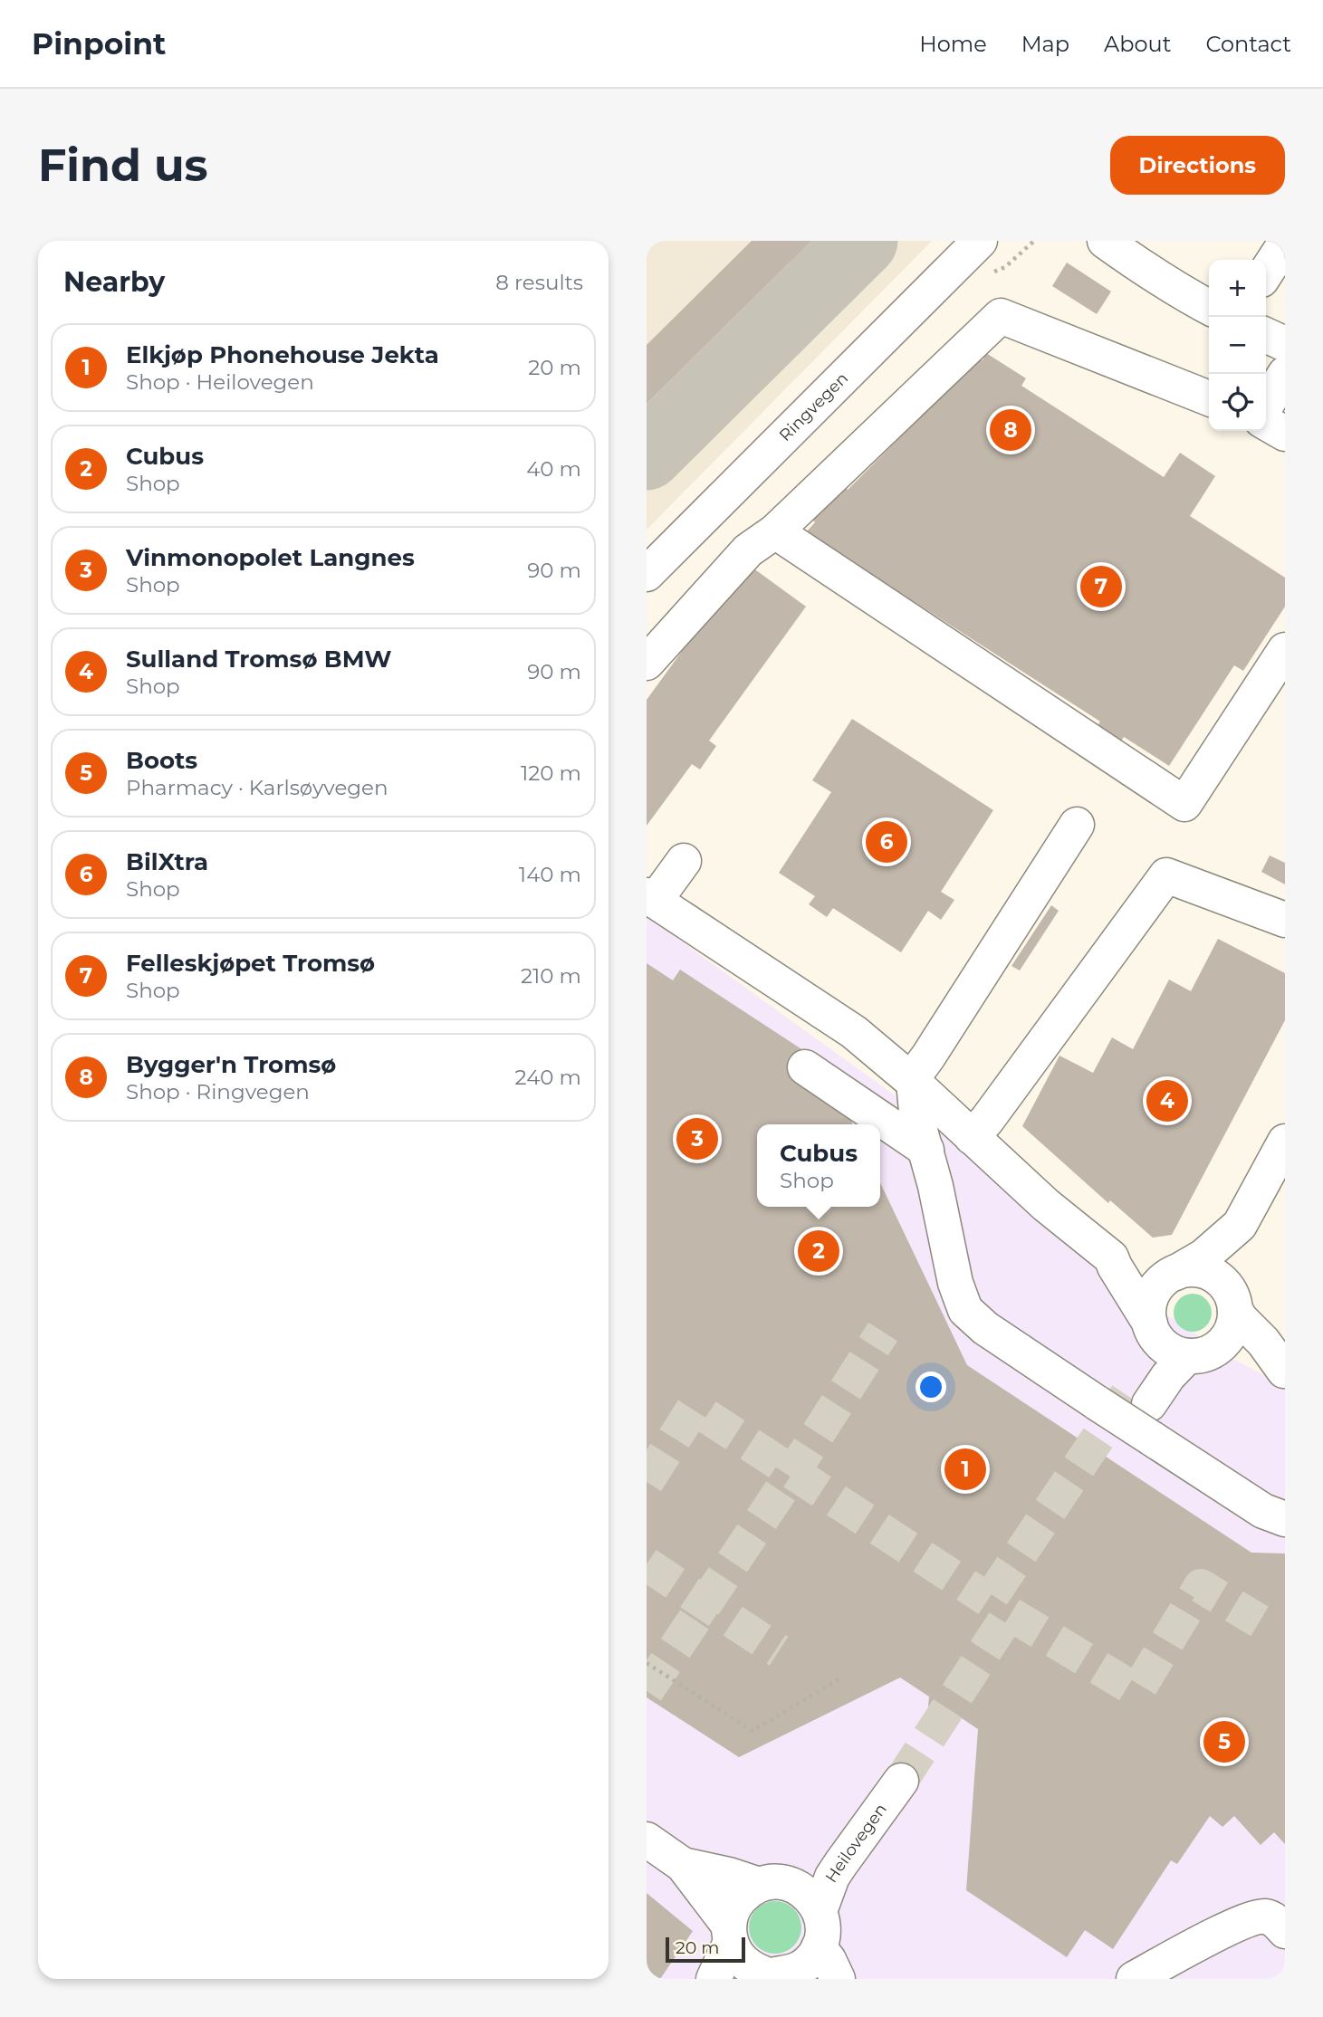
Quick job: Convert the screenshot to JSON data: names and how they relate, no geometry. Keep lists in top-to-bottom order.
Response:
{
  "streets": {
    "street": ["Ringvegen", "Heilovegen"]
  },
  "scale_bar": "20 m",
  "page": {
    "header": "Pinpoint",
    "nav": [
      "Home",
      "Map",
      "About",
      "Contact"
    ],
    "buttons": "Directions",
    "title": "Find us",
    "heading": ["Nearby", "8 results"],
    "map_buttons": ["+", "−"],
    "list": [
      {
        "mark": "1",
        "name": "Elkjøp Phonehouse Jekta",
        "note": "Shop · Heilovegen",
        "value": "20 m"
      },
      {
        "mark": "2",
        "name": "Cubus",
        "note": "Shop",
        "value": "40 m"
      },
      {
        "mark": "3",
        "name": "Vinmonopolet Langnes",
        "note": "Shop",
        "value": "90 m"
      },
      {
        "mark": "4",
        "name": "Sulland Tromsø BMW",
        "note": "Shop",
        "value": "90 m"
      },
      {
        "mark": "5",
        "name": "Boots",
        "note": "Pharmacy · Karlsøyvegen",
        "value": "120 m"
      },
      {
        "mark": "6",
        "name": "BilXtra",
        "note": "Shop",
        "value": "140 m"
      },
      {
        "mark": "7",
        "name": "Felleskjøpet Tromsø",
        "note": "Shop",
        "value": "210 m"
      },
      {
        "mark": "8",
        "name": "Bygger'n Tromsø",
        "note": "Shop · Ringvegen",
        "value": "240 m"
      }
    ],
    "pins": [
      "8",
      "7",
      "6",
      "4",
      "3",
      "2",
      "1",
      "5"
    ],
    "popup": ["Cubus", "Shop"],
    "scale": "20 m"
  }
}
